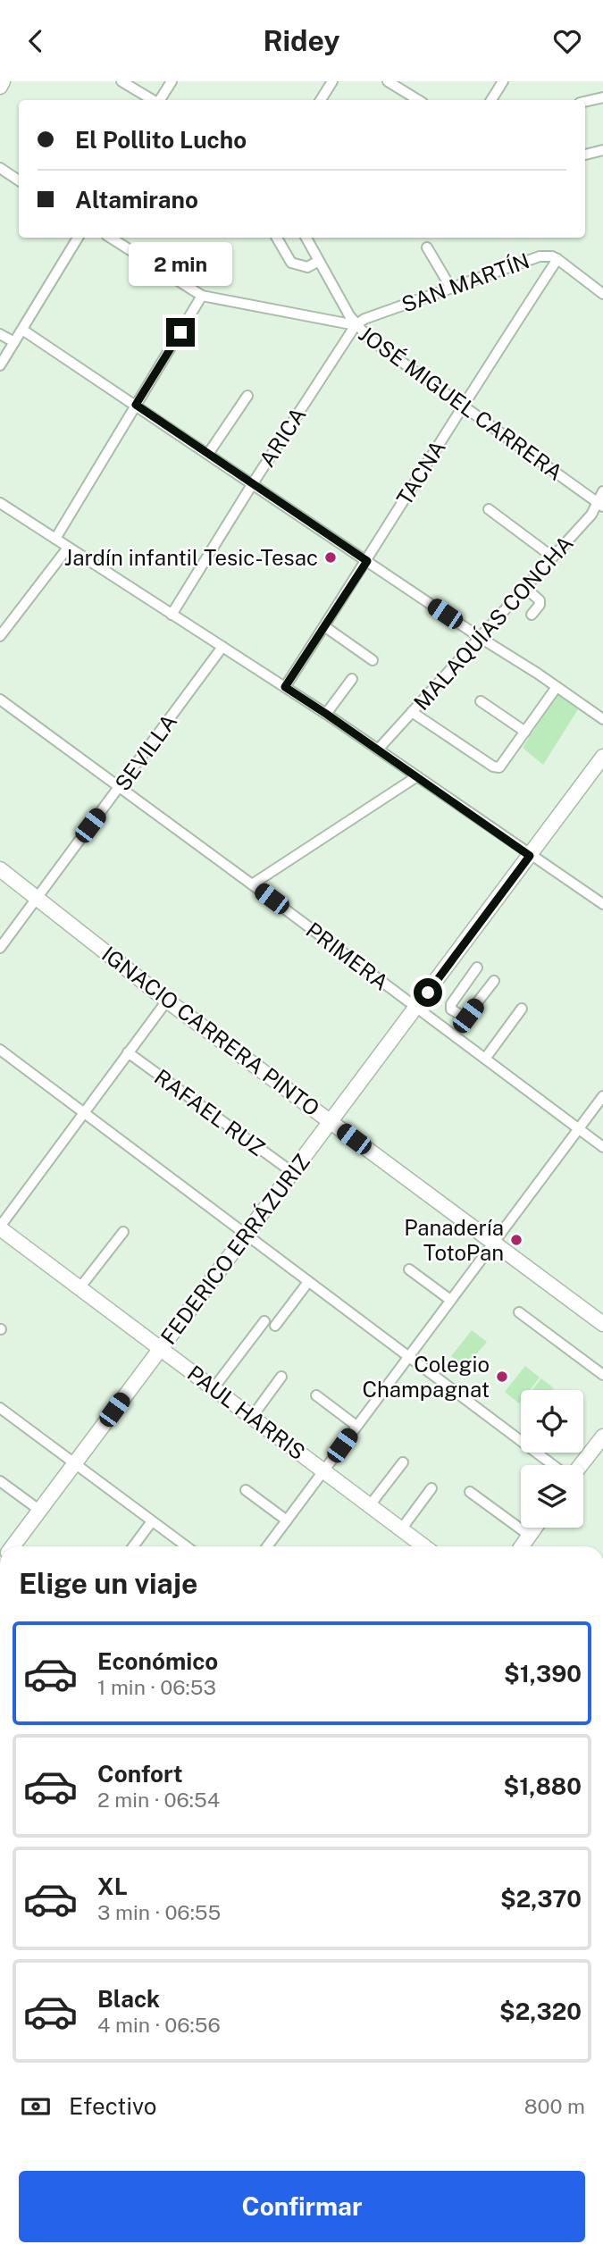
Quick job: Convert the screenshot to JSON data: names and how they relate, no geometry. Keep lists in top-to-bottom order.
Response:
{
  "streets": {
    "street": [
      "SAN MARTÍN",
      "JOSÉ MIGUEL CARRERA",
      "ARICA",
      "TACNA",
      "MALAQUÍAS CONCHA",
      "SEVILLA",
      "PRIMERA",
      "IGNACIO CARRERA PINTO",
      "RAFAEL RUZ",
      "FEDERICO ERRÁZURIZ",
      "PAUL HARRIS"
    ]
  },
  "crossings": [
    ["SAN MARTÍN", "JOSÉ MIGUEL CARRERA"],
    ["SAN MARTÍN", "ARICA"],
    ["SAN MARTÍN", "TACNA"],
    ["JOSÉ MIGUEL CARRERA", "ARICA"],
    ["JOSÉ MIGUEL CARRERA", "TACNA"],
    ["JOSÉ MIGUEL CARRERA", "MALAQUÍAS CONCHA"],
    ["SEVILLA", "PRIMERA"],
    ["SEVILLA", "IGNACIO CARRERA PINTO"],
    ["PRIMERA", "FEDERICO ERRÁZURIZ"],
    ["IGNACIO CARRERA PINTO", "FEDERICO ERRÁZURIZ"],
    ["RAFAEL RUZ", "FEDERICO ERRÁZURIZ"],
    ["FEDERICO ERRÁZURIZ", "PAUL HARRIS"]
  ],
  "places": ["Jardín infantil Tesic-Tesac", "Panadería TotoPan", "Colegio Champagnat"],
  "page": {
    "header": "Ridey",
    "banner": ["El Pollito Lucho", "Altamirano"],
    "bubble": "2 min",
    "heading": "Elige un viaje",
    "list": [
      {
        "name": "Económico",
        "note": "1 min · 06:53",
        "value": "$1,390"
      },
      {
        "name": "Confort",
        "note": "2 min · 06:54",
        "value": "$1,880"
      },
      {
        "name": "XL",
        "note": "3 min · 06:55",
        "value": "$2,370"
      },
      {
        "name": "Black",
        "note": "4 min · 06:56",
        "value": "$2,320"
      }
    ],
    "pay": ["Efectivo", "800 m"],
    "buttons": "Confirmar"
  }
}
